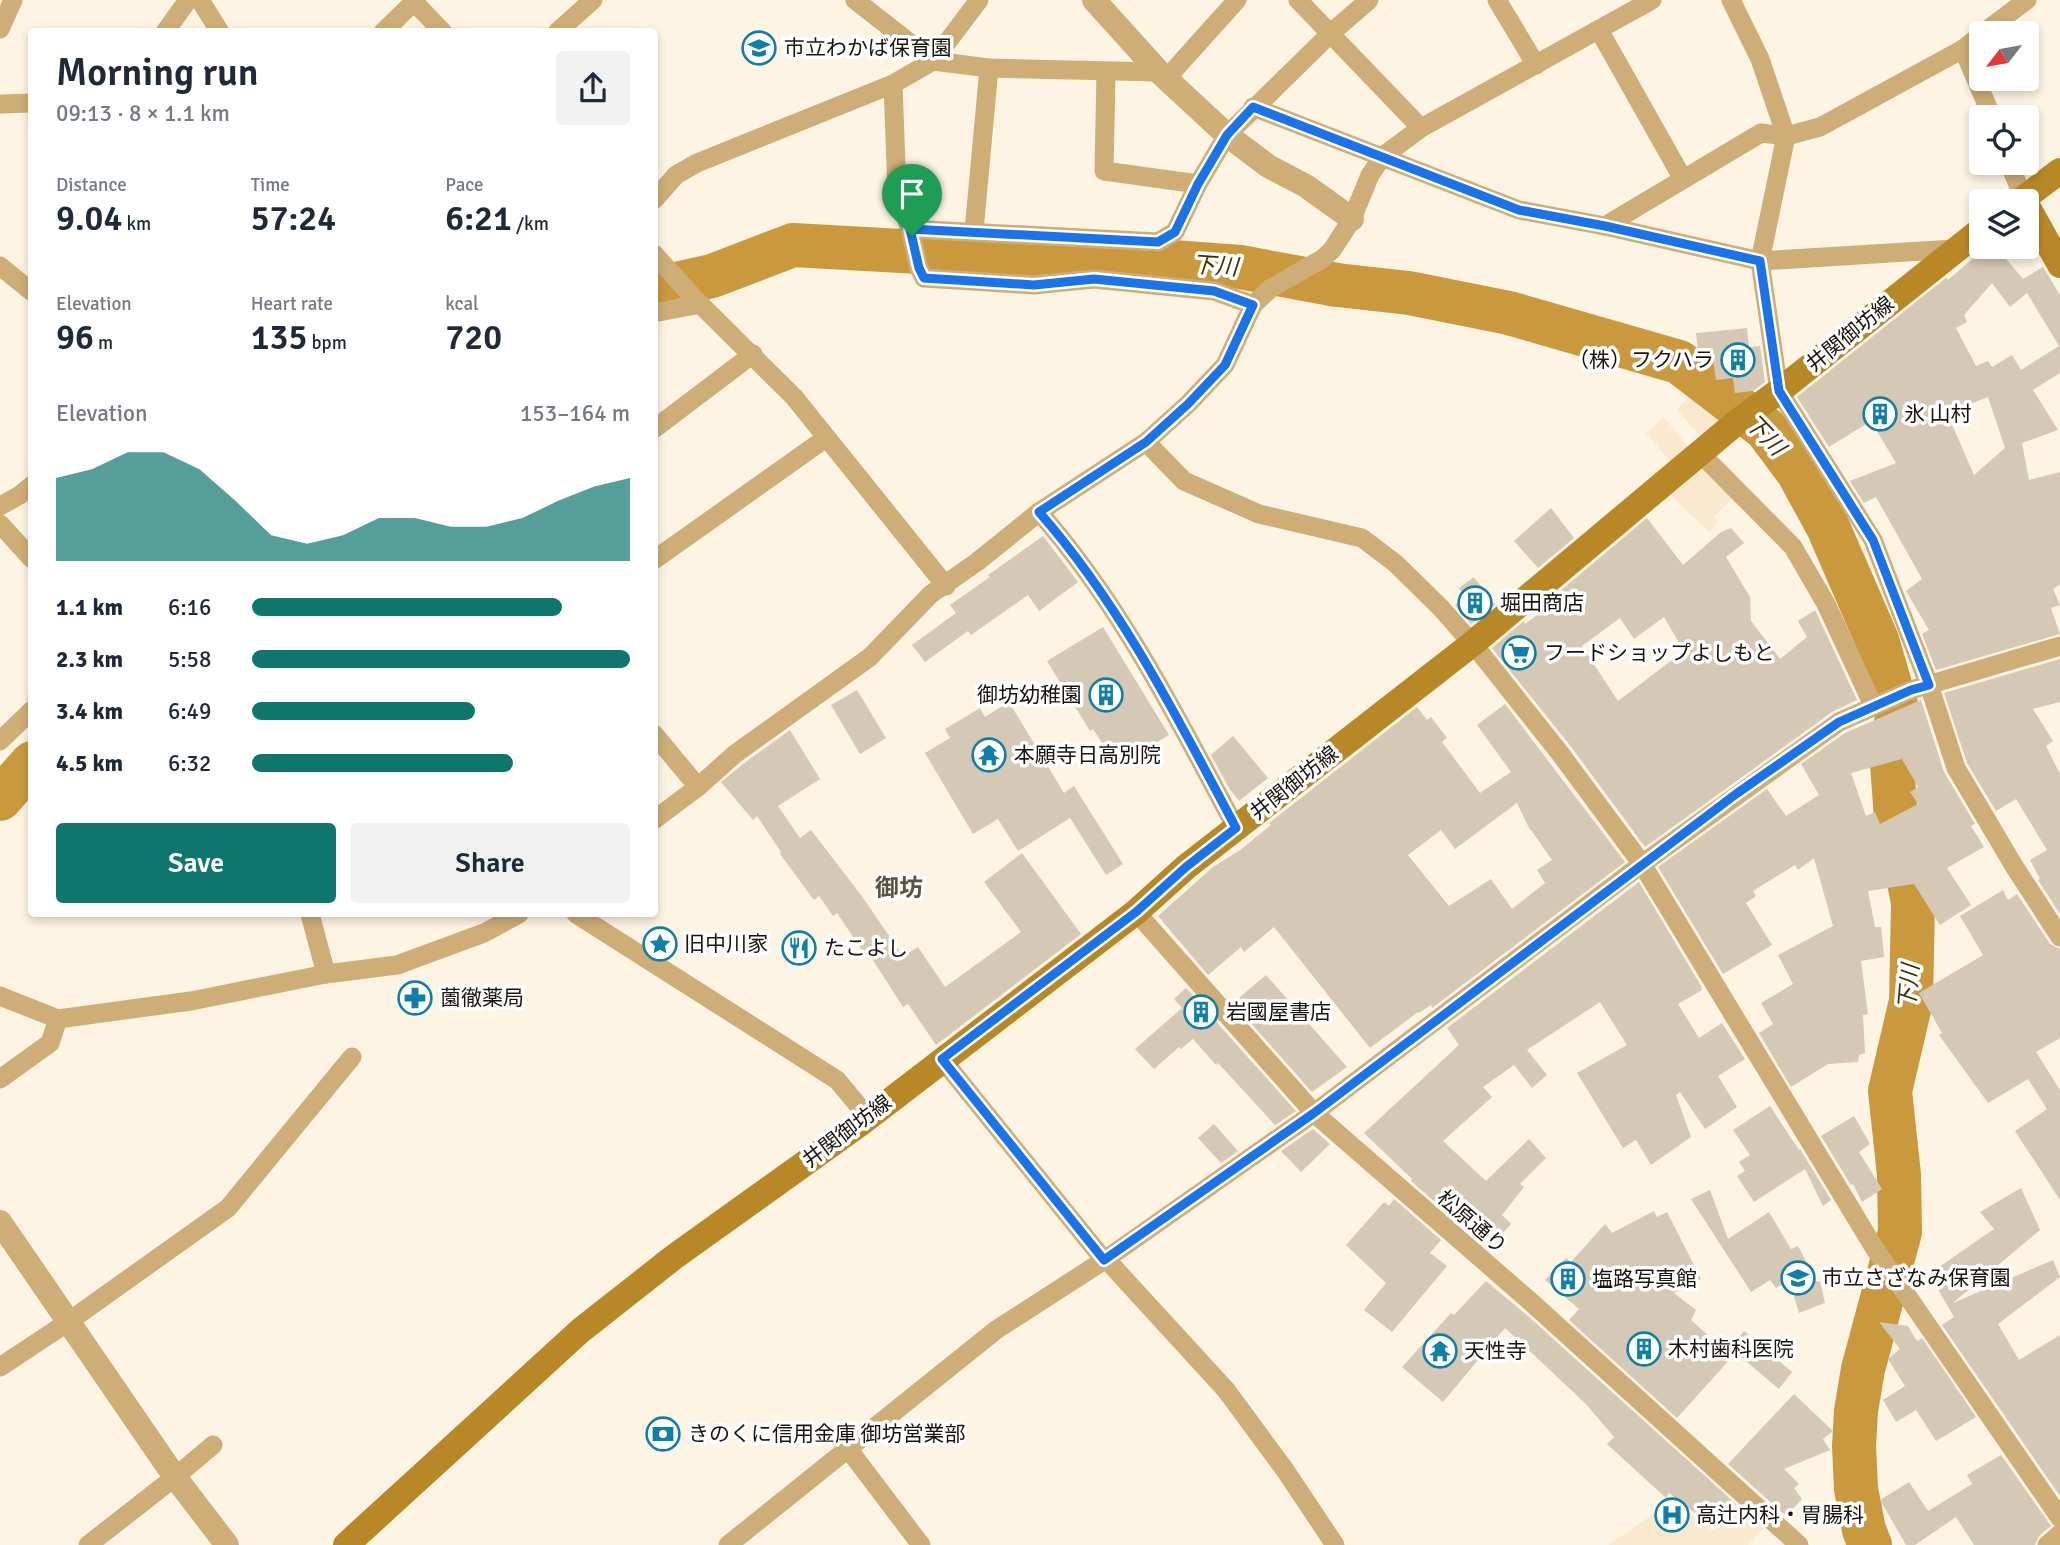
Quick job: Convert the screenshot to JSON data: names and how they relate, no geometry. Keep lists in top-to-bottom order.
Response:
{
  "streets": {
    "main road": ["井関御坊線"],
    "street": ["松原通り"]
  },
  "crossings": [
    ["井関御坊線", "松原通り"]
  ],
  "districts": ["御坊"],
  "water": ["下川"],
  "places": {
    "school or university": ["市立わかば保育園", "市立さざなみ保育園"],
    "building": [
      "（株）フクハラ",
      "氷 山村",
      "堀田商店",
      "御坊幼稚園",
      "岩國屋書店",
      "塩路写真館",
      "木村歯科医院"
    ],
    "supermarket": ["フードショップよしもと"],
    "temple": ["本願寺日高別院", "天性寺"],
    "place": ["旧中川家"],
    "restaurant": ["たこよし"],
    "pharmacy": ["薗徹薬局"],
    "bank": ["きのくに信用金庫 御坊営業部"],
    "hospital": ["高辻内科・胃腸科"]
  },
  "north": "bottom left",
  "page": {
    "heading": ["Morning run", "09:13 · 8 × 1.1 km"],
    "stats": [
      ["Distance", "9.04 km"],
      ["Time", "57:24"],
      ["Pace", "6:21 /km"],
      ["Elevation", "96 m"],
      ["Heart rate", "135 bpm"],
      ["kcal", "720"]
    ],
    "chart": ["Elevation", "153–164 m"],
    "list": [
      {
        "name": "1.1 km",
        "note": "6:16"
      },
      {
        "name": "2.3 km",
        "note": "5:58"
      },
      {
        "name": "3.4 km",
        "note": "6:49"
      },
      {
        "name": "4.5 km",
        "note": "6:32"
      }
    ],
    "buttons": ["Save", "Share"]
  }
}
